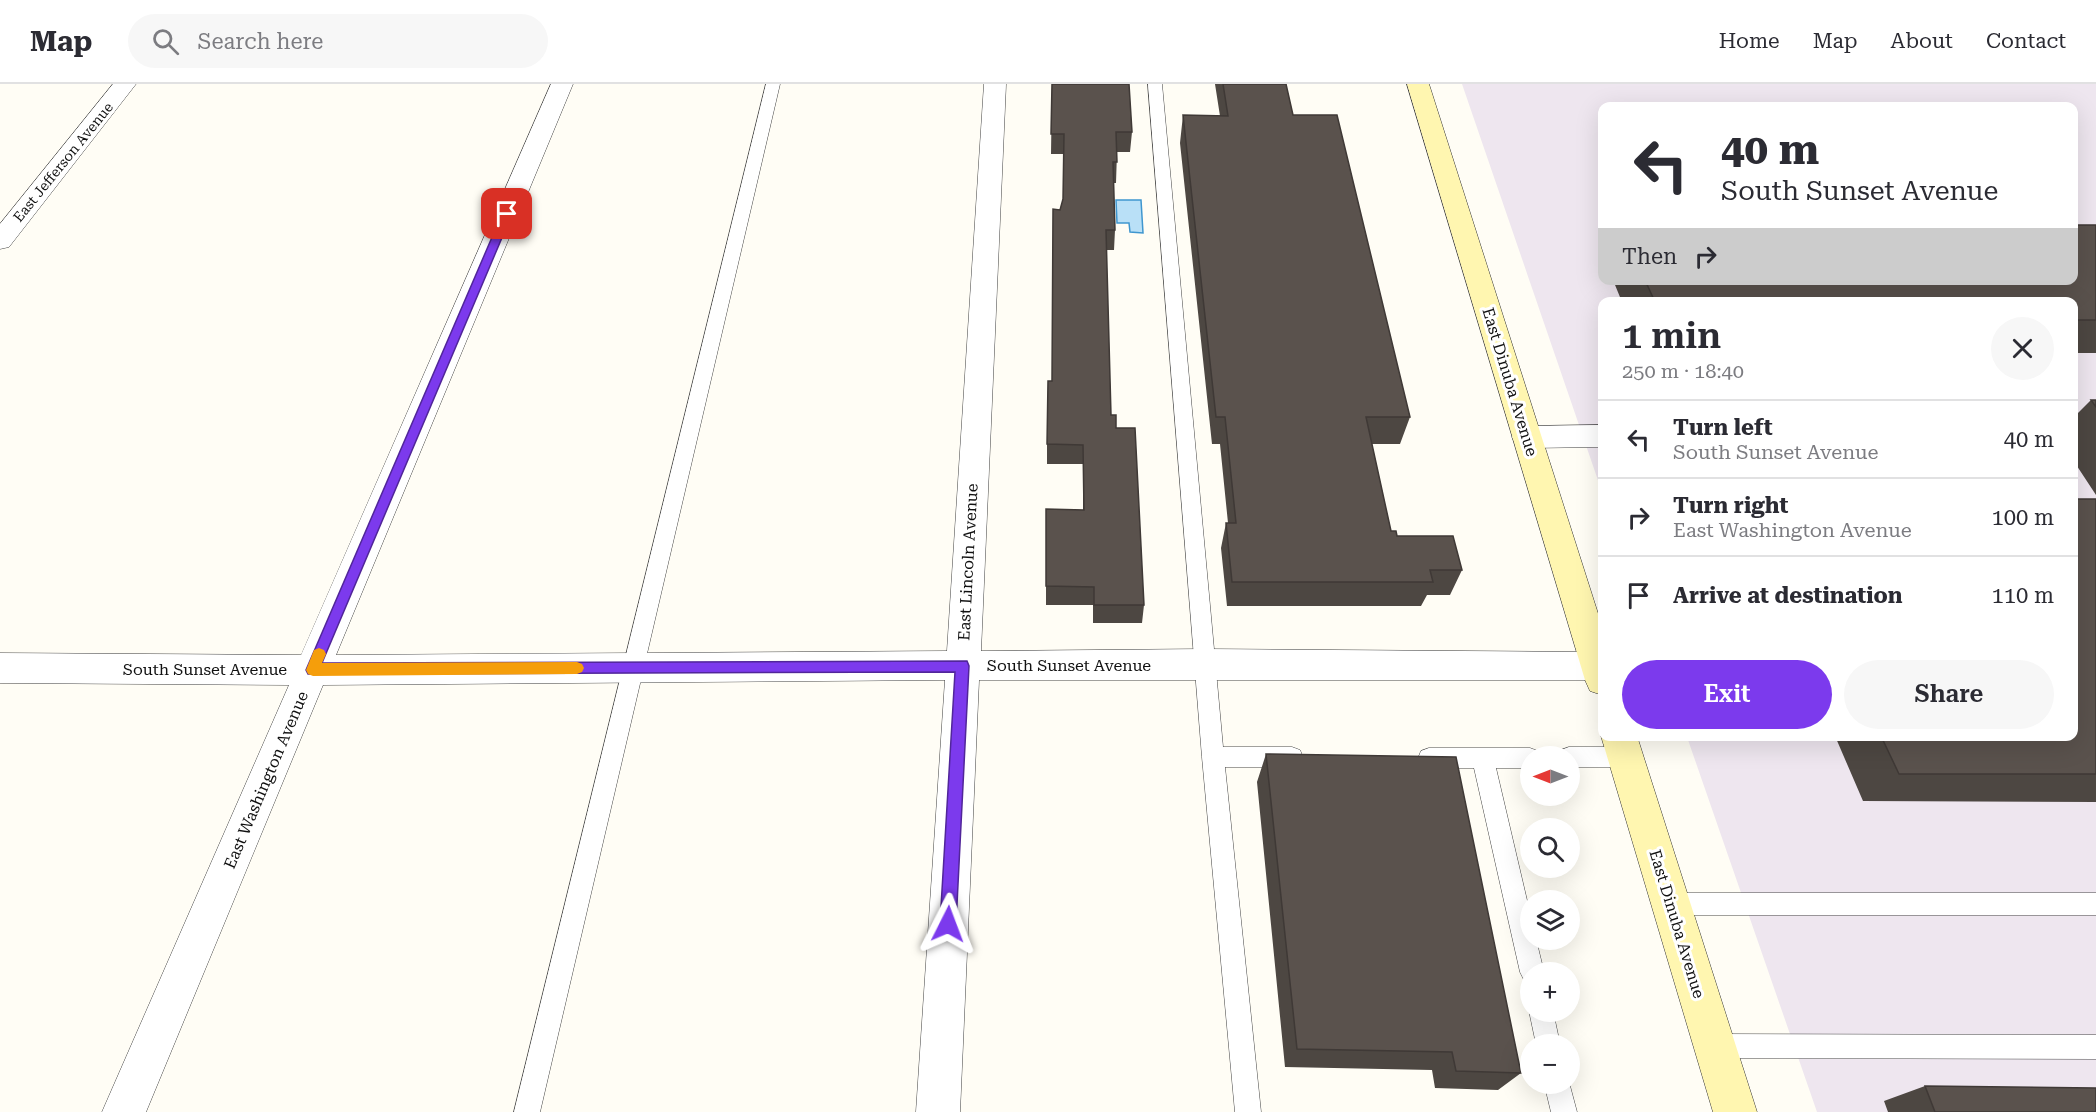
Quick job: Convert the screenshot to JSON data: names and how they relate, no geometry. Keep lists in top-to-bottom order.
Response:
{
  "streets": {
    "street": [
      "East Jefferson Avenue",
      "East Dinuba Avenue",
      "East Lincoln Avenue",
      "South Sunset Avenue",
      "East Washington Avenue"
    ]
  },
  "crossings": [
    ["East Lincoln Avenue", "South Sunset Avenue"],
    ["South Sunset Avenue", "East Washington Avenue"]
  ],
  "north": "left",
  "page": {
    "header": "Map",
    "search": "Search here",
    "nav": [
      "Home",
      "Map",
      "About",
      "Contact"
    ],
    "turn": ["40 m", "South Sunset Avenue"],
    "then": "Then",
    "heading": ["1 min", "250 m · 18:40"],
    "list": [
      {
        "name": "Turn left",
        "note": "South Sunset Avenue",
        "value": "40 m"
      },
      {
        "name": "Turn right",
        "note": "East Washington Avenue",
        "value": "100 m"
      },
      {
        "name": "Arrive at destination",
        "value": "110 m"
      }
    ],
    "buttons": ["Exit", "Share"],
    "map_buttons": ["+", "−"]
  }
}
